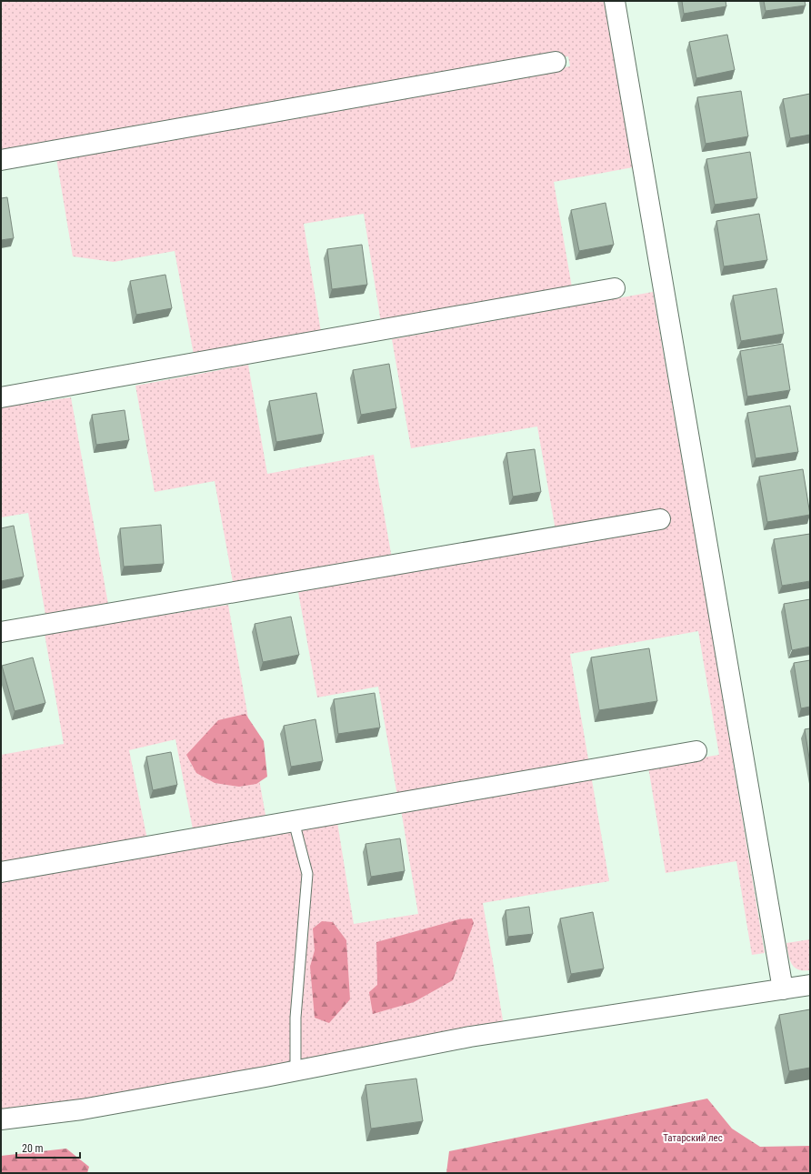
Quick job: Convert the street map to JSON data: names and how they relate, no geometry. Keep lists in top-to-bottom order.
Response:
{
  "parks": ["Татарский лес"],
  "scale_bar": "20 m"
}
